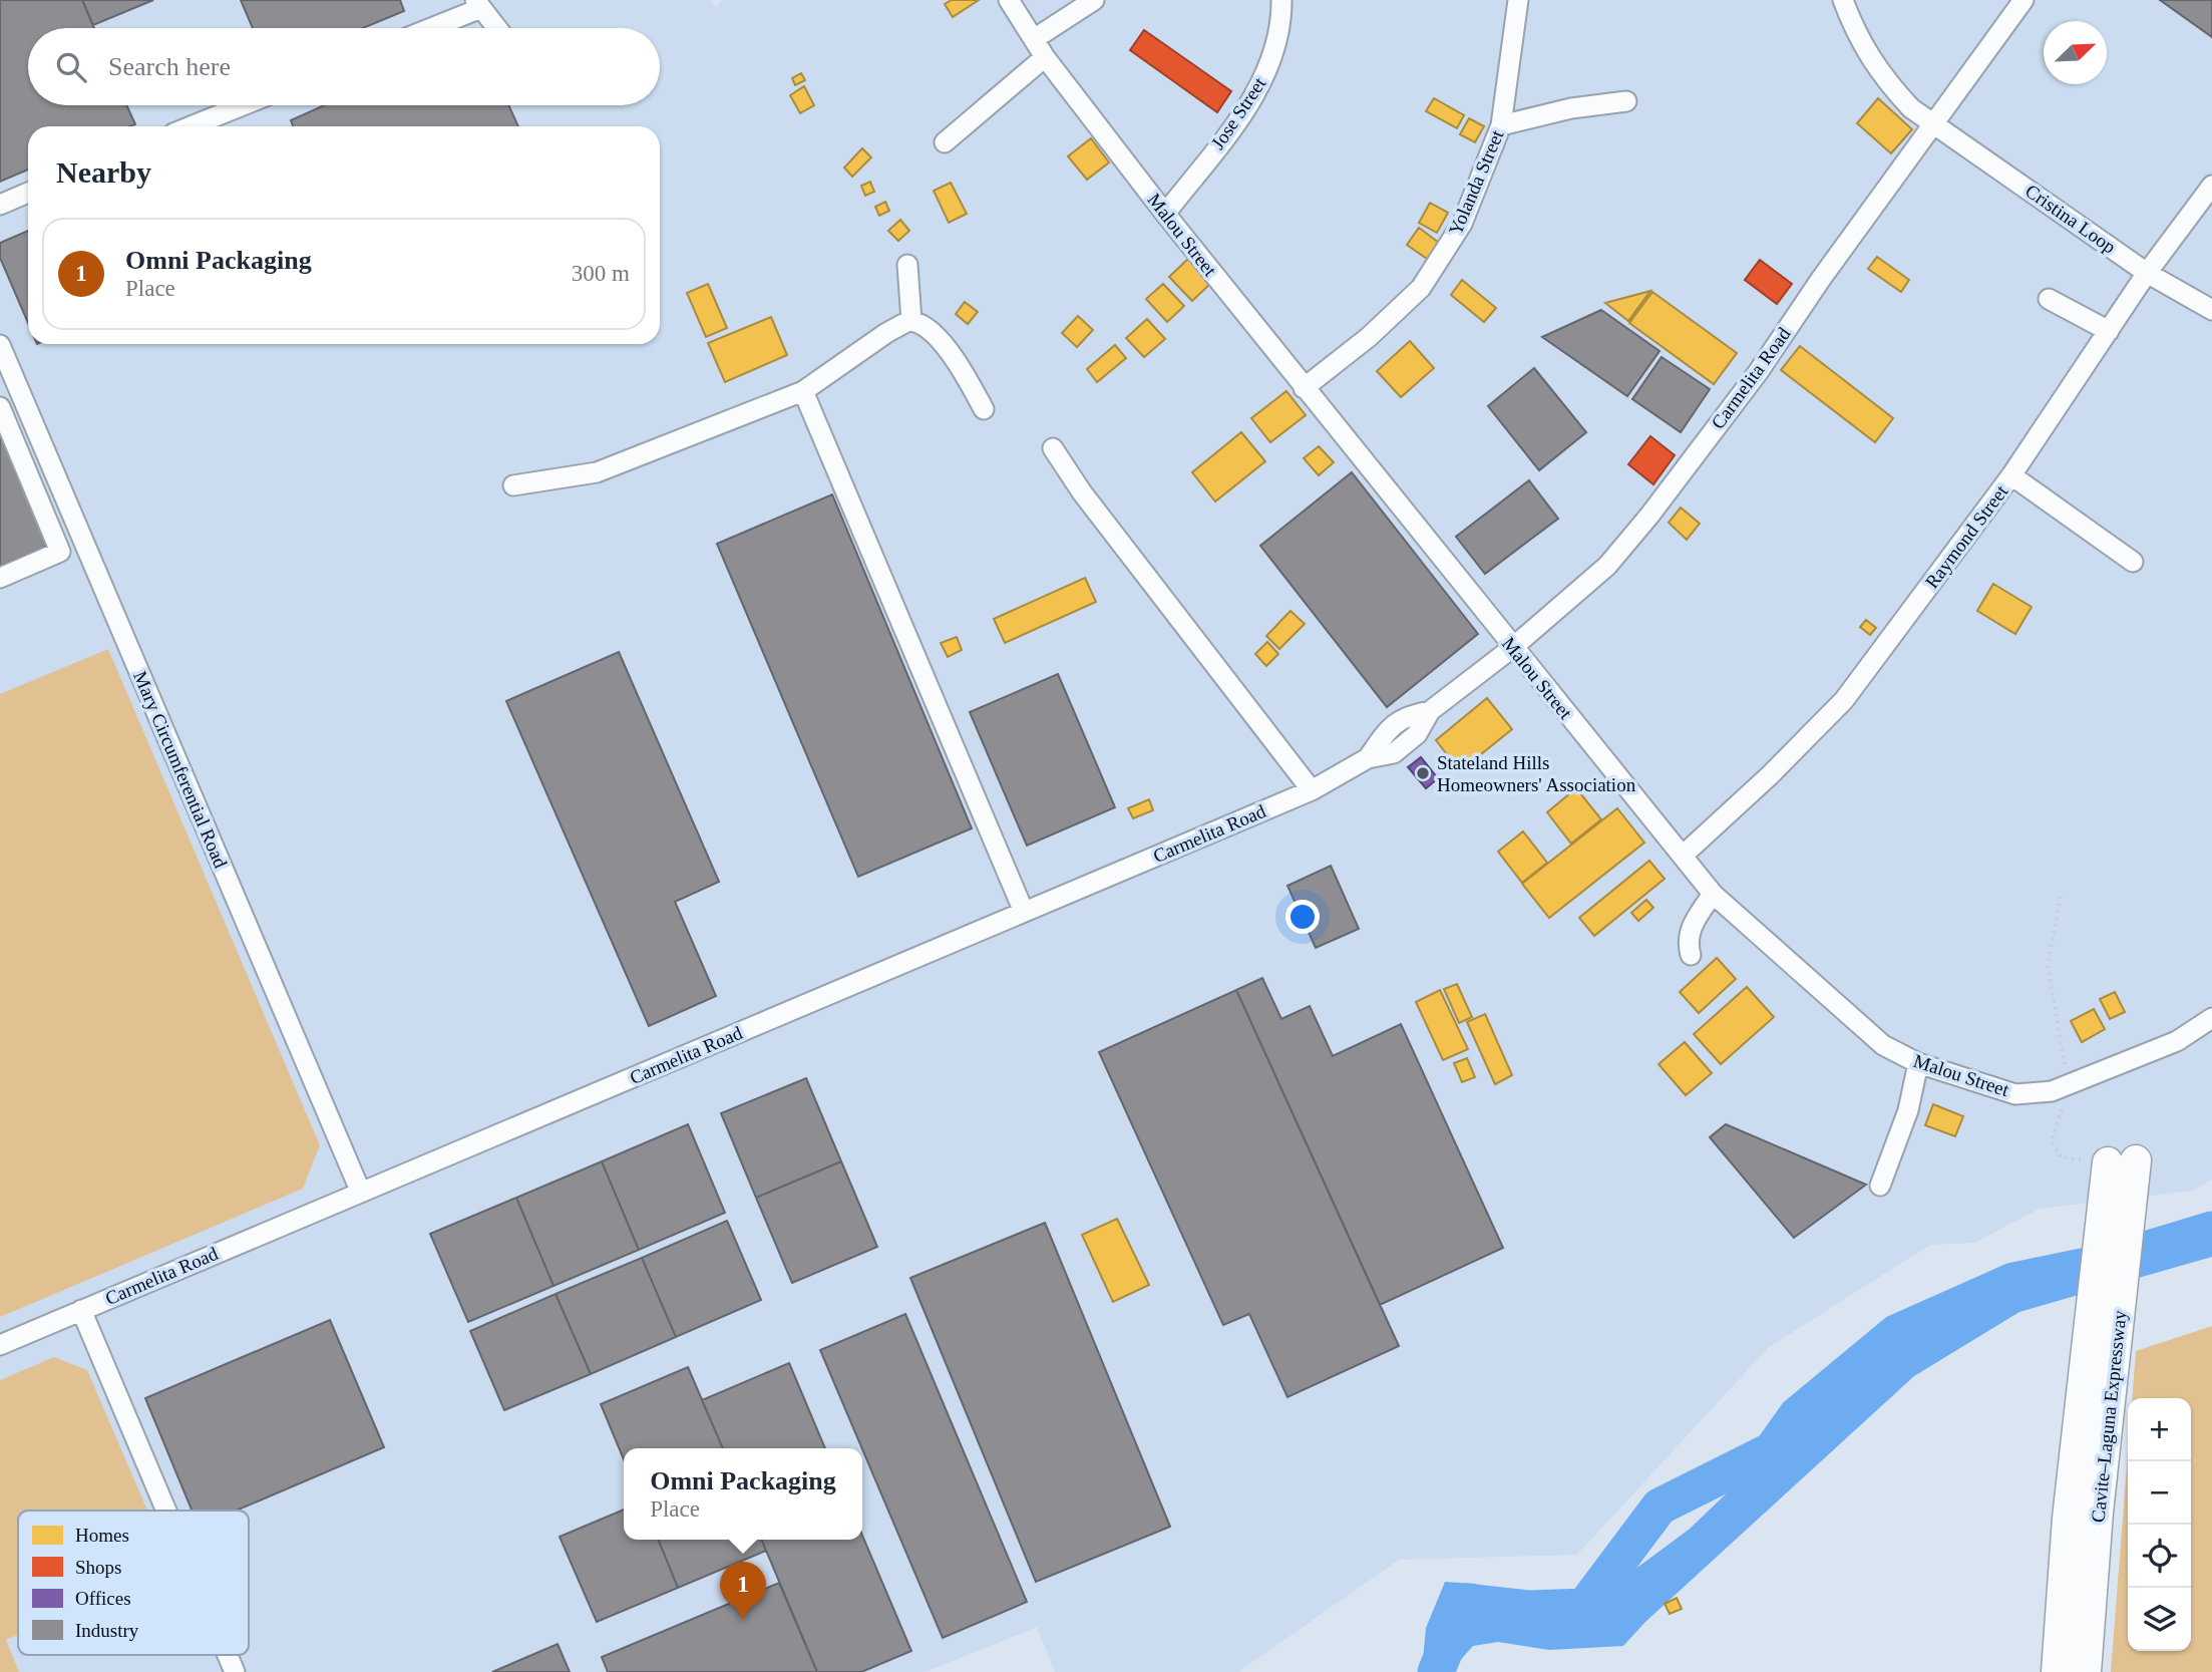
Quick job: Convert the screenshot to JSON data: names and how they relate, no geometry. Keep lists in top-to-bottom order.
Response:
{
  "streets": {
    "highway": ["Cavite–Laguna Expressway"],
    "street": [
      "Jose Street",
      "Yolanda Street",
      "Cristina Loop",
      "Malou Street",
      "Carmelita Road",
      "Raymond Street",
      "Mary Circumferential Road"
    ]
  },
  "crossings": [
    ["Jose Street", "Malou Street"],
    ["Yolanda Street", "Malou Street"],
    ["Cristina Loop", "Carmelita Road"],
    ["Cristina Loop", "Raymond Street"],
    ["Malou Street", "Carmelita Road"],
    ["Malou Street", "Raymond Street"],
    ["Carmelita Road", "Mary Circumferential Road"]
  ],
  "places": ["Stateland Hills Homeowners' Association"],
  "legend": [
    "Homes",
    "Shops",
    "Offices",
    "Industry"
  ],
  "north": "top right",
  "page": {
    "search": "Search here",
    "heading": "Nearby",
    "list": [
      {
        "mark": "1",
        "name": "Omni Packaging",
        "note": "Place",
        "value": "300 m"
      }
    ],
    "map_buttons": ["+", "−"],
    "popup": ["Omni Packaging", "Place"],
    "pins": "1"
  }
}
